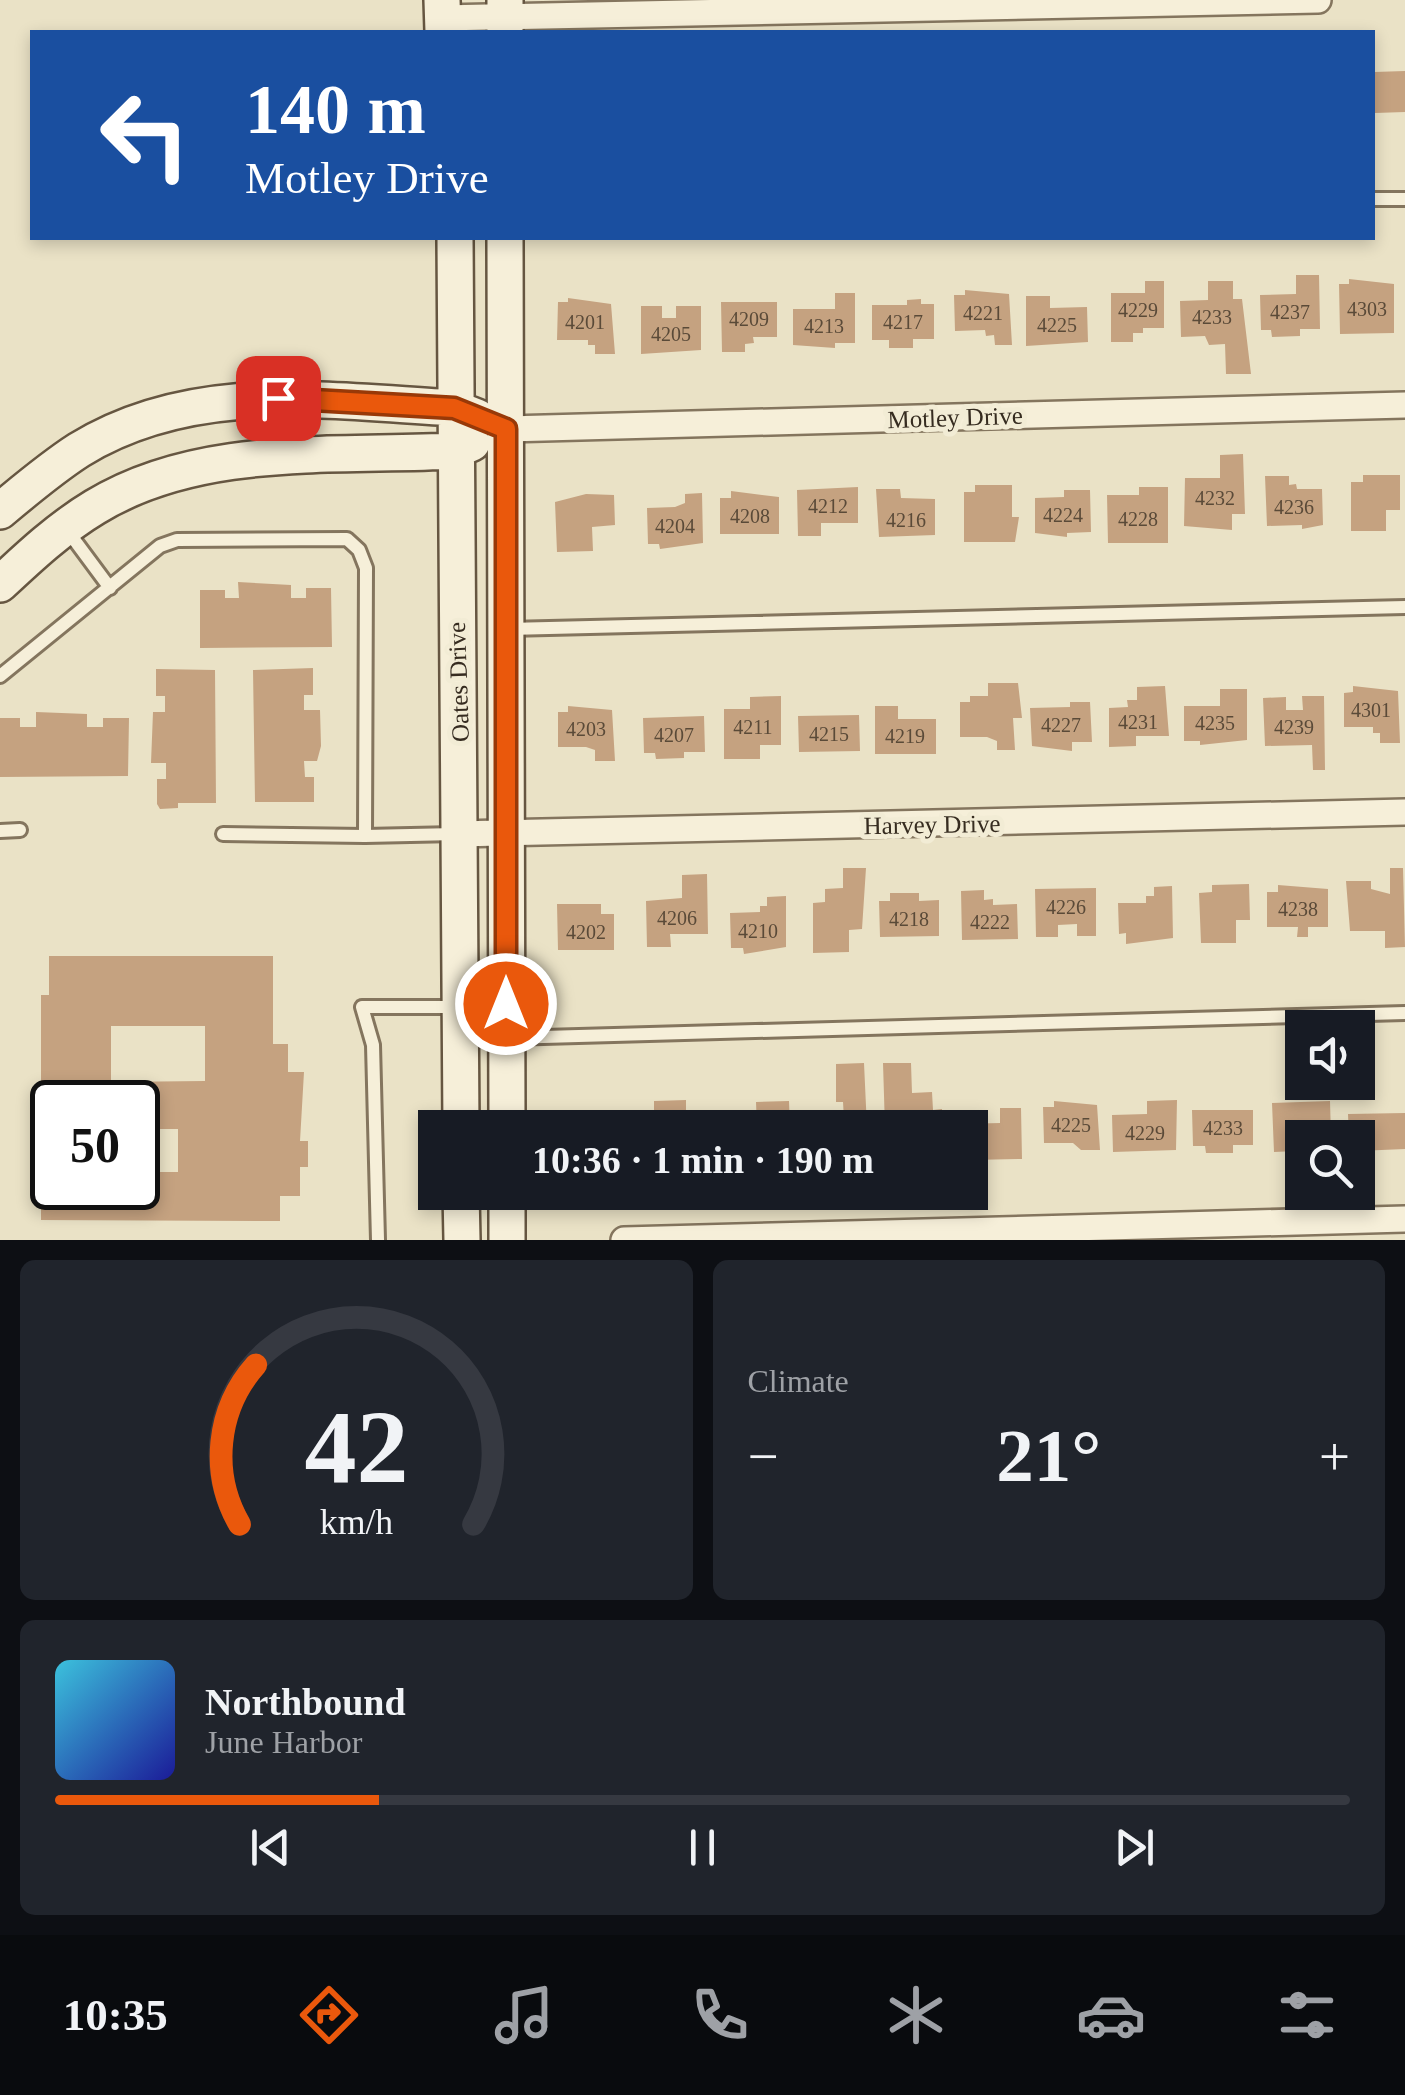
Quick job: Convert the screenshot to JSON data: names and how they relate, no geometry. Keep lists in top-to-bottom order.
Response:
{
  "streets": {
    "main road": ["Motley Drive", "Oates Drive"],
    "street": ["Harvey Drive"]
  },
  "crossings": [
    ["Motley Drive", "Oates Drive"],
    ["Oates Drive", "Harvey Drive"]
  ],
  "house_numbers": [
    "4303",
    "4229",
    "4237",
    "4221",
    "4233",
    "4209",
    "4201",
    "4217",
    "4225",
    "4213",
    "4205",
    "4232",
    "4212",
    "4236",
    "4224",
    "4208",
    "4228",
    "4216",
    "4204",
    "4301",
    "4231",
    "4235",
    "4227",
    "4211",
    "4239",
    "4203",
    "4215",
    "4207",
    "4219",
    "4226",
    "4238",
    "4206",
    "4218",
    "4222",
    "4210",
    "4202",
    "4225",
    "4233",
    "4229"
  ],
  "page": {
    "turn": ["140 m", "Motley Drive"],
    "limit": "50",
    "trip": "10:36 · 1 min · 190 m",
    "tile": "Climate",
    "heat": ["−", "21°", "+"],
    "song": ["Northbound", "June Harbor"],
    "tabs": "10:35",
    "gauge": ["42", "km/h"]
  }
}
